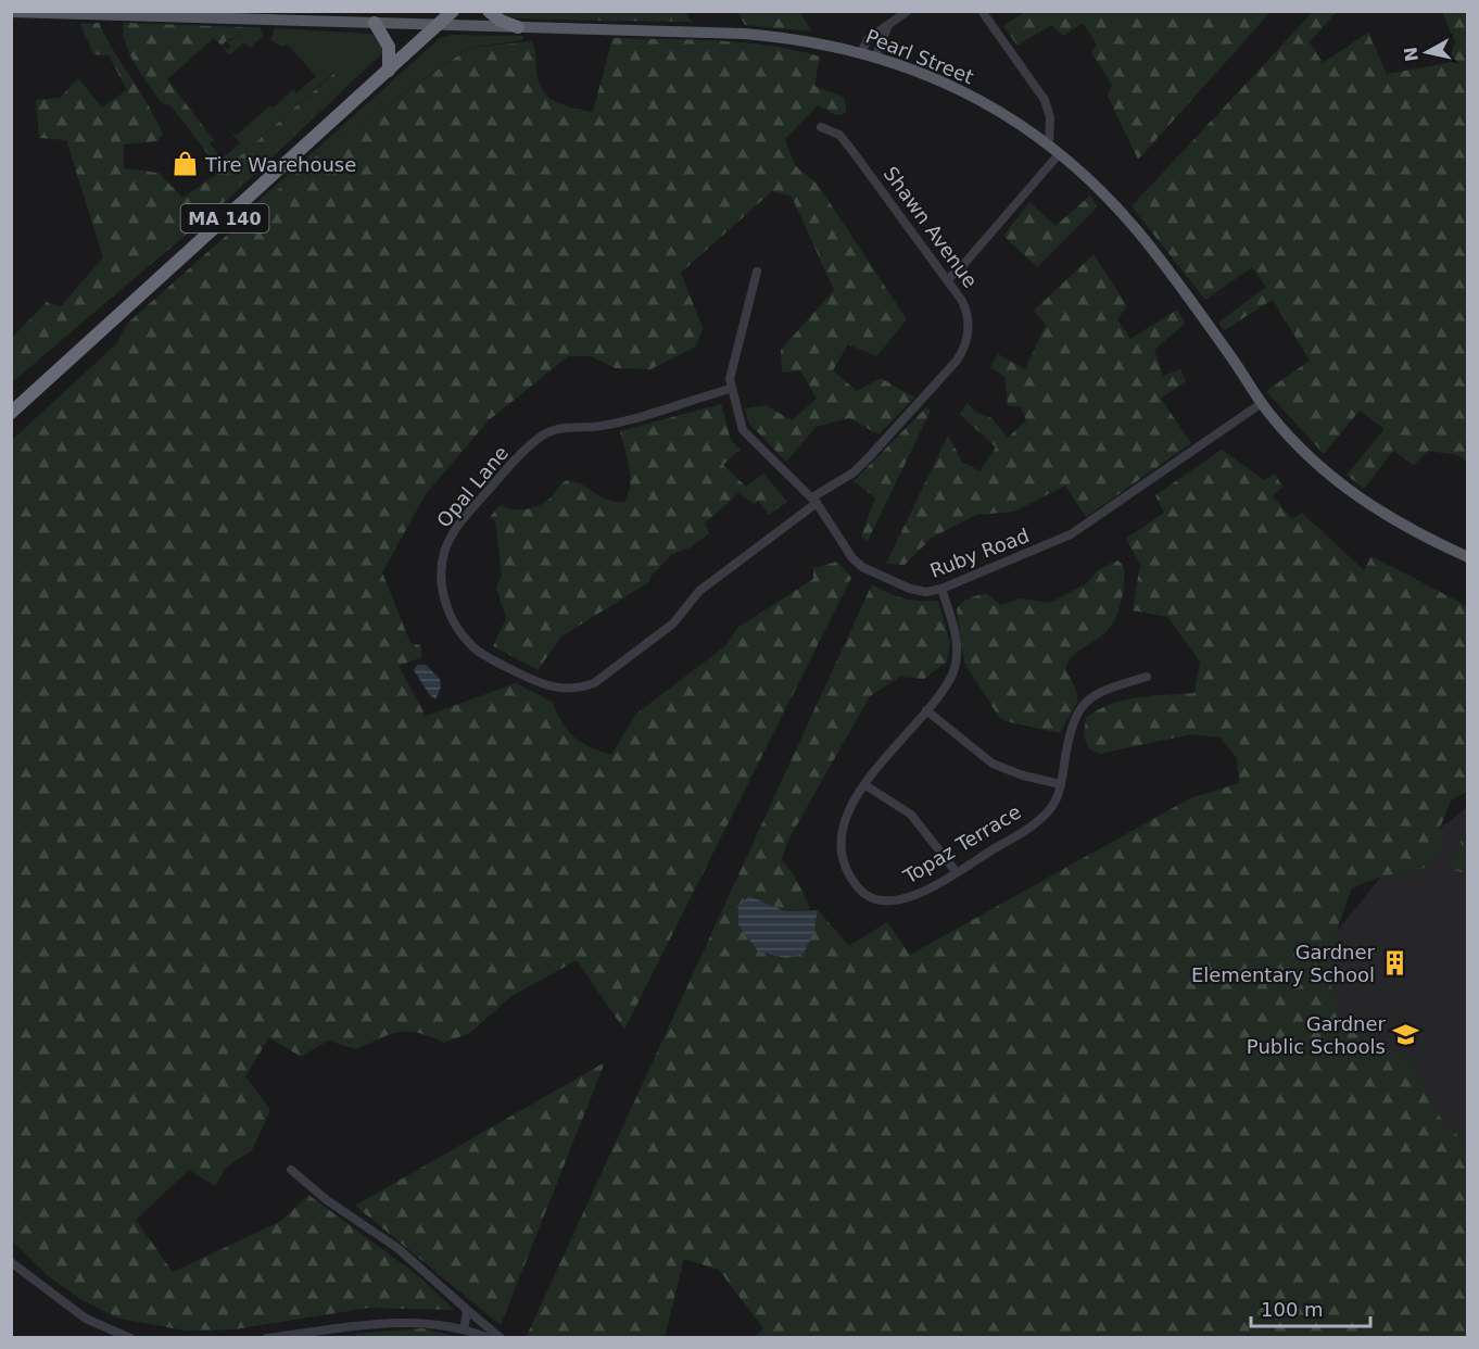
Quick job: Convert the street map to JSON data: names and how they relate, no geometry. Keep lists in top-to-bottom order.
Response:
{
  "streets": {
    "highway": ["MA 140"],
    "main road": ["Pearl Street"],
    "street": [
      "Shawn Avenue",
      "Opal Lane",
      "Ruby Road",
      "Topaz Terrace"
    ]
  },
  "crossings": [
    ["Pearl Street", "MA 140"],
    ["Pearl Street", "Ruby Road"],
    ["Shawn Avenue", "Opal Lane"],
    ["Shawn Avenue", "Ruby Road"],
    ["Opal Lane", "Ruby Road"],
    ["Ruby Road", "Topaz Terrace"]
  ],
  "places": {
    "shop": ["Tire Warehouse"],
    "building": ["Gardner Elementary School"],
    "school or university": ["Gardner Public Schools"]
  },
  "scale_bar": "100 m",
  "north": "left"
}
